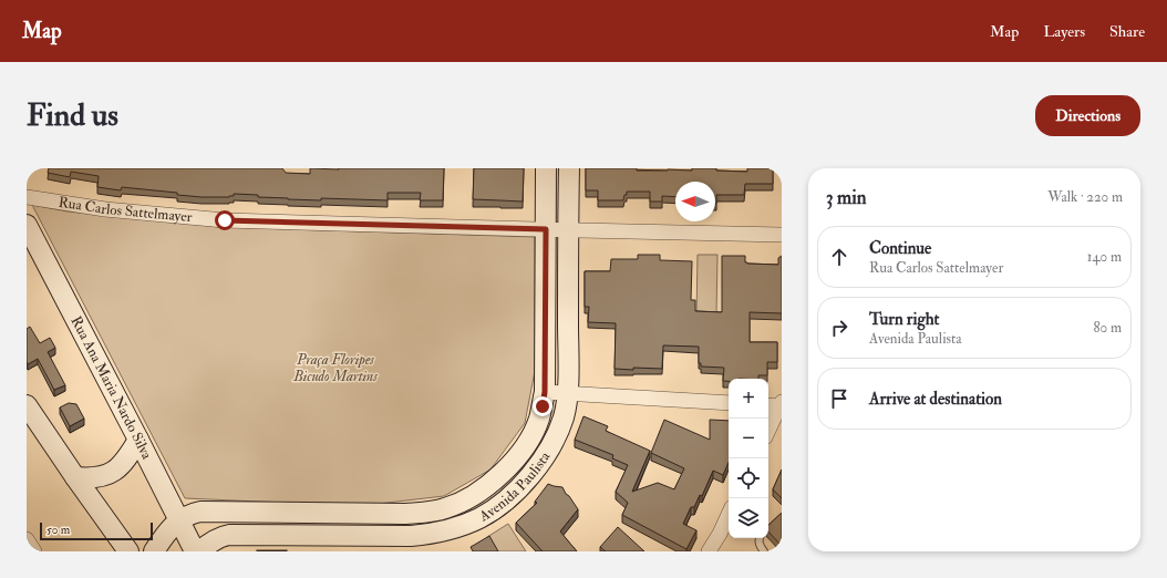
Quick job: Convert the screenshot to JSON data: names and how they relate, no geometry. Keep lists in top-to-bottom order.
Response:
{
  "streets": {
    "street": ["Rua Carlos Sattelmayer", "Rua Ana Maria Nardo Silva", "Avenida Paulista"]
  },
  "crossings": [
    ["Rua Carlos Sattelmayer", "Avenida Paulista"],
    ["Rua Ana Maria Nardo Silva", "Avenida Paulista"]
  ],
  "parks": ["Praça Floripes Bicudo Martins"],
  "scale_bar": "50 m",
  "north": "left",
  "page": {
    "header": "Map",
    "nav": ["Map", "Layers", "Share"],
    "buttons": "Directions",
    "title": "Find us",
    "heading": ["3 min", "Walk · 220 m"],
    "list": [
      ["Continue", "Rua Carlos Sattelmayer", "140 m"],
      ["Turn right", "Avenida Paulista", "80 m"],
      "Arrive at destination"
    ],
    "map_buttons": ["+", "−"],
    "scale": "50 m"
  }
}
